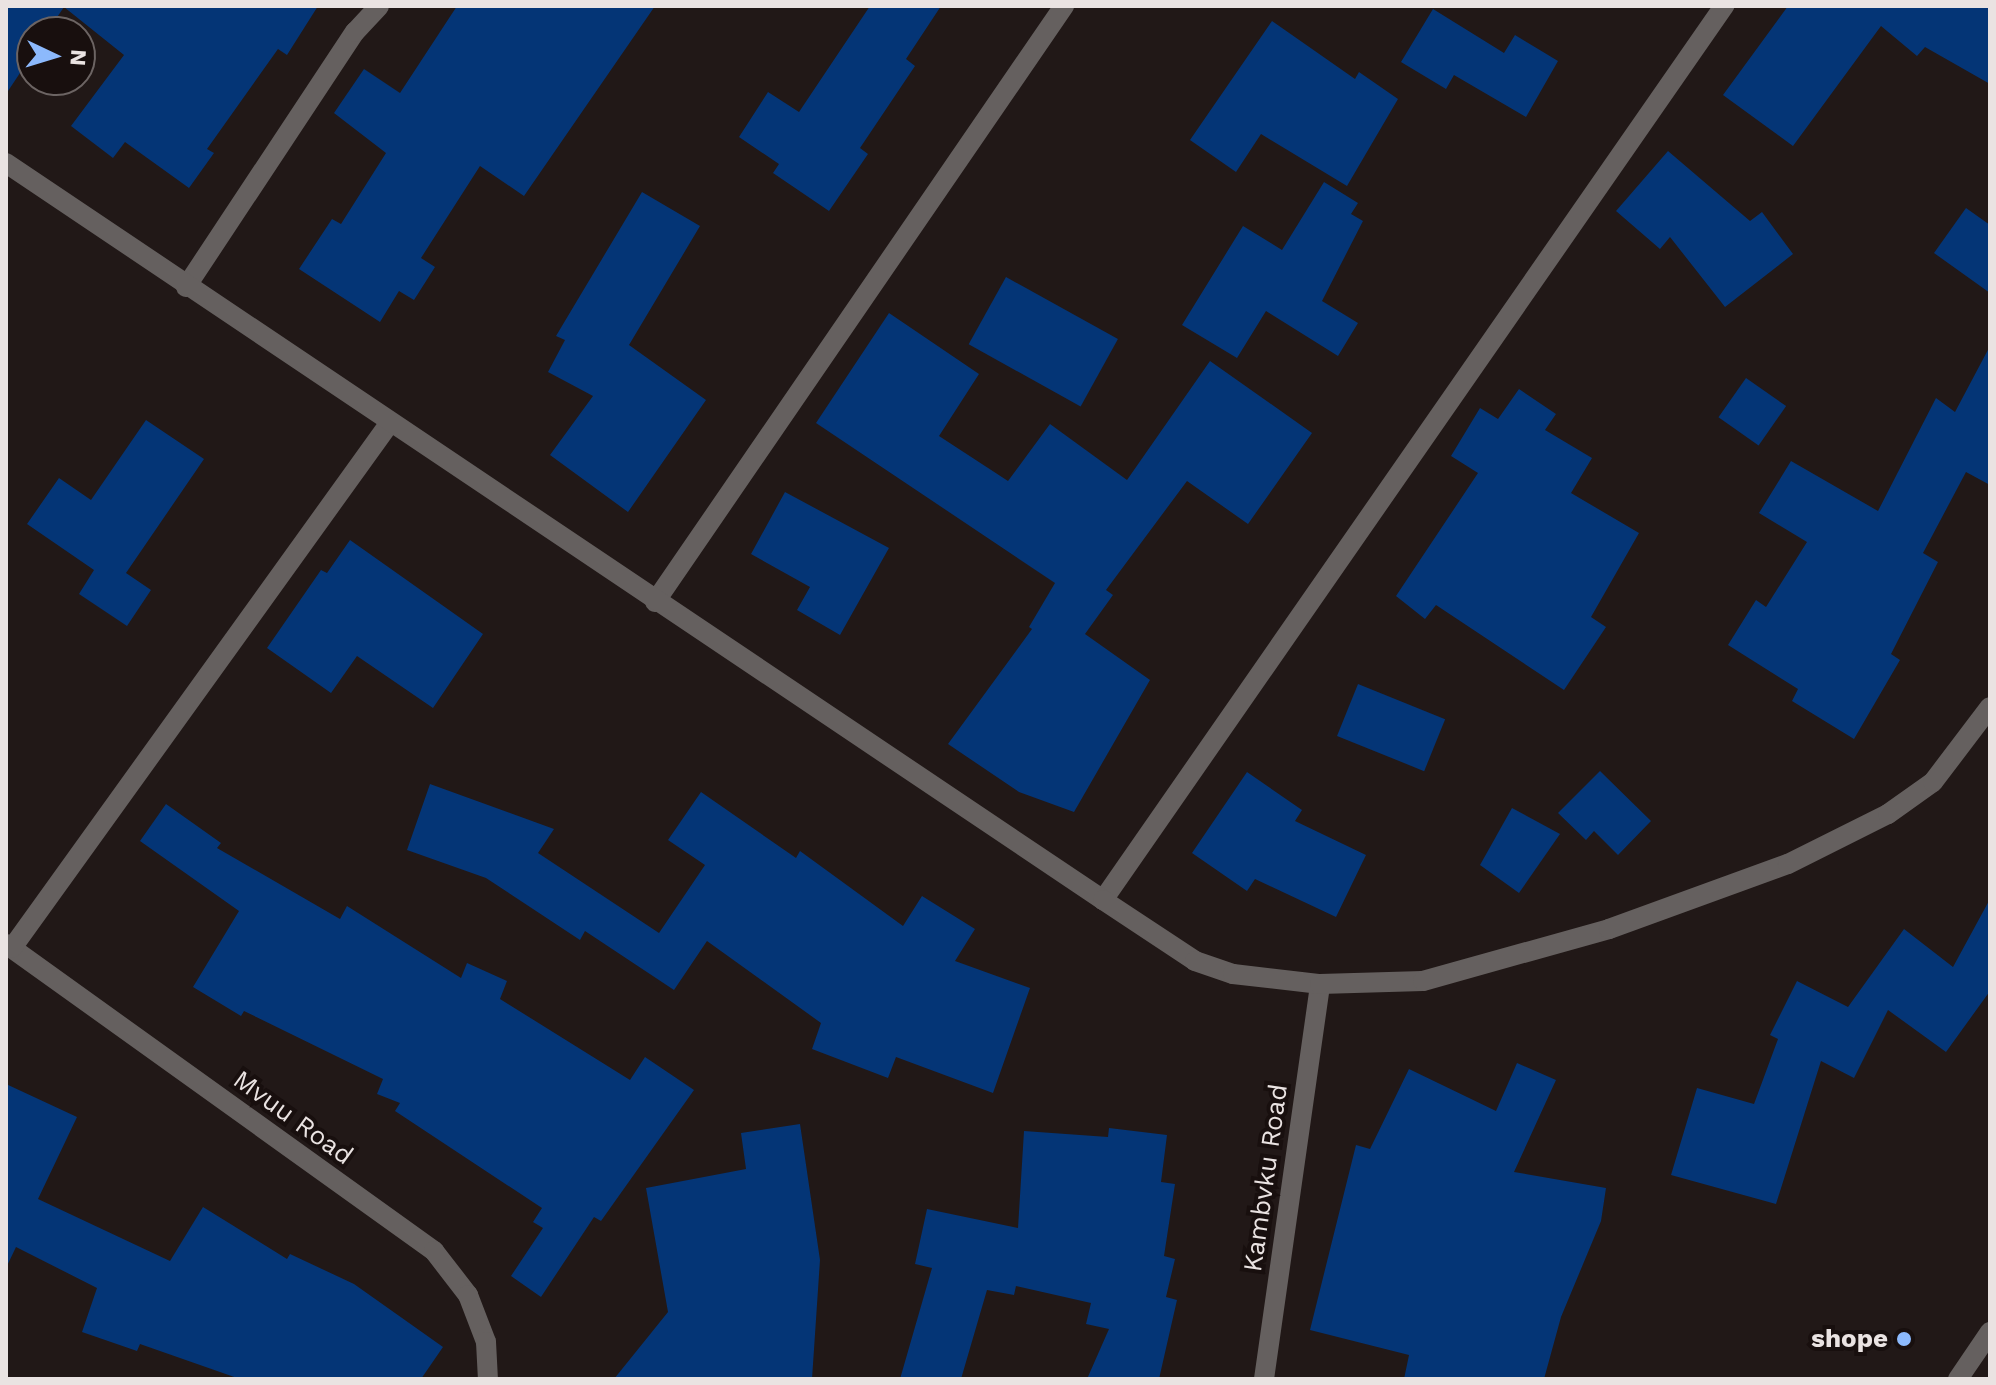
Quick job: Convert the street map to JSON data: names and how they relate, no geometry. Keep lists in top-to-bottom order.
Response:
{
  "streets": {
    "street": ["Mvuu Road", "Kambvku Road"]
  },
  "places": ["shope"],
  "north": "right"
}
